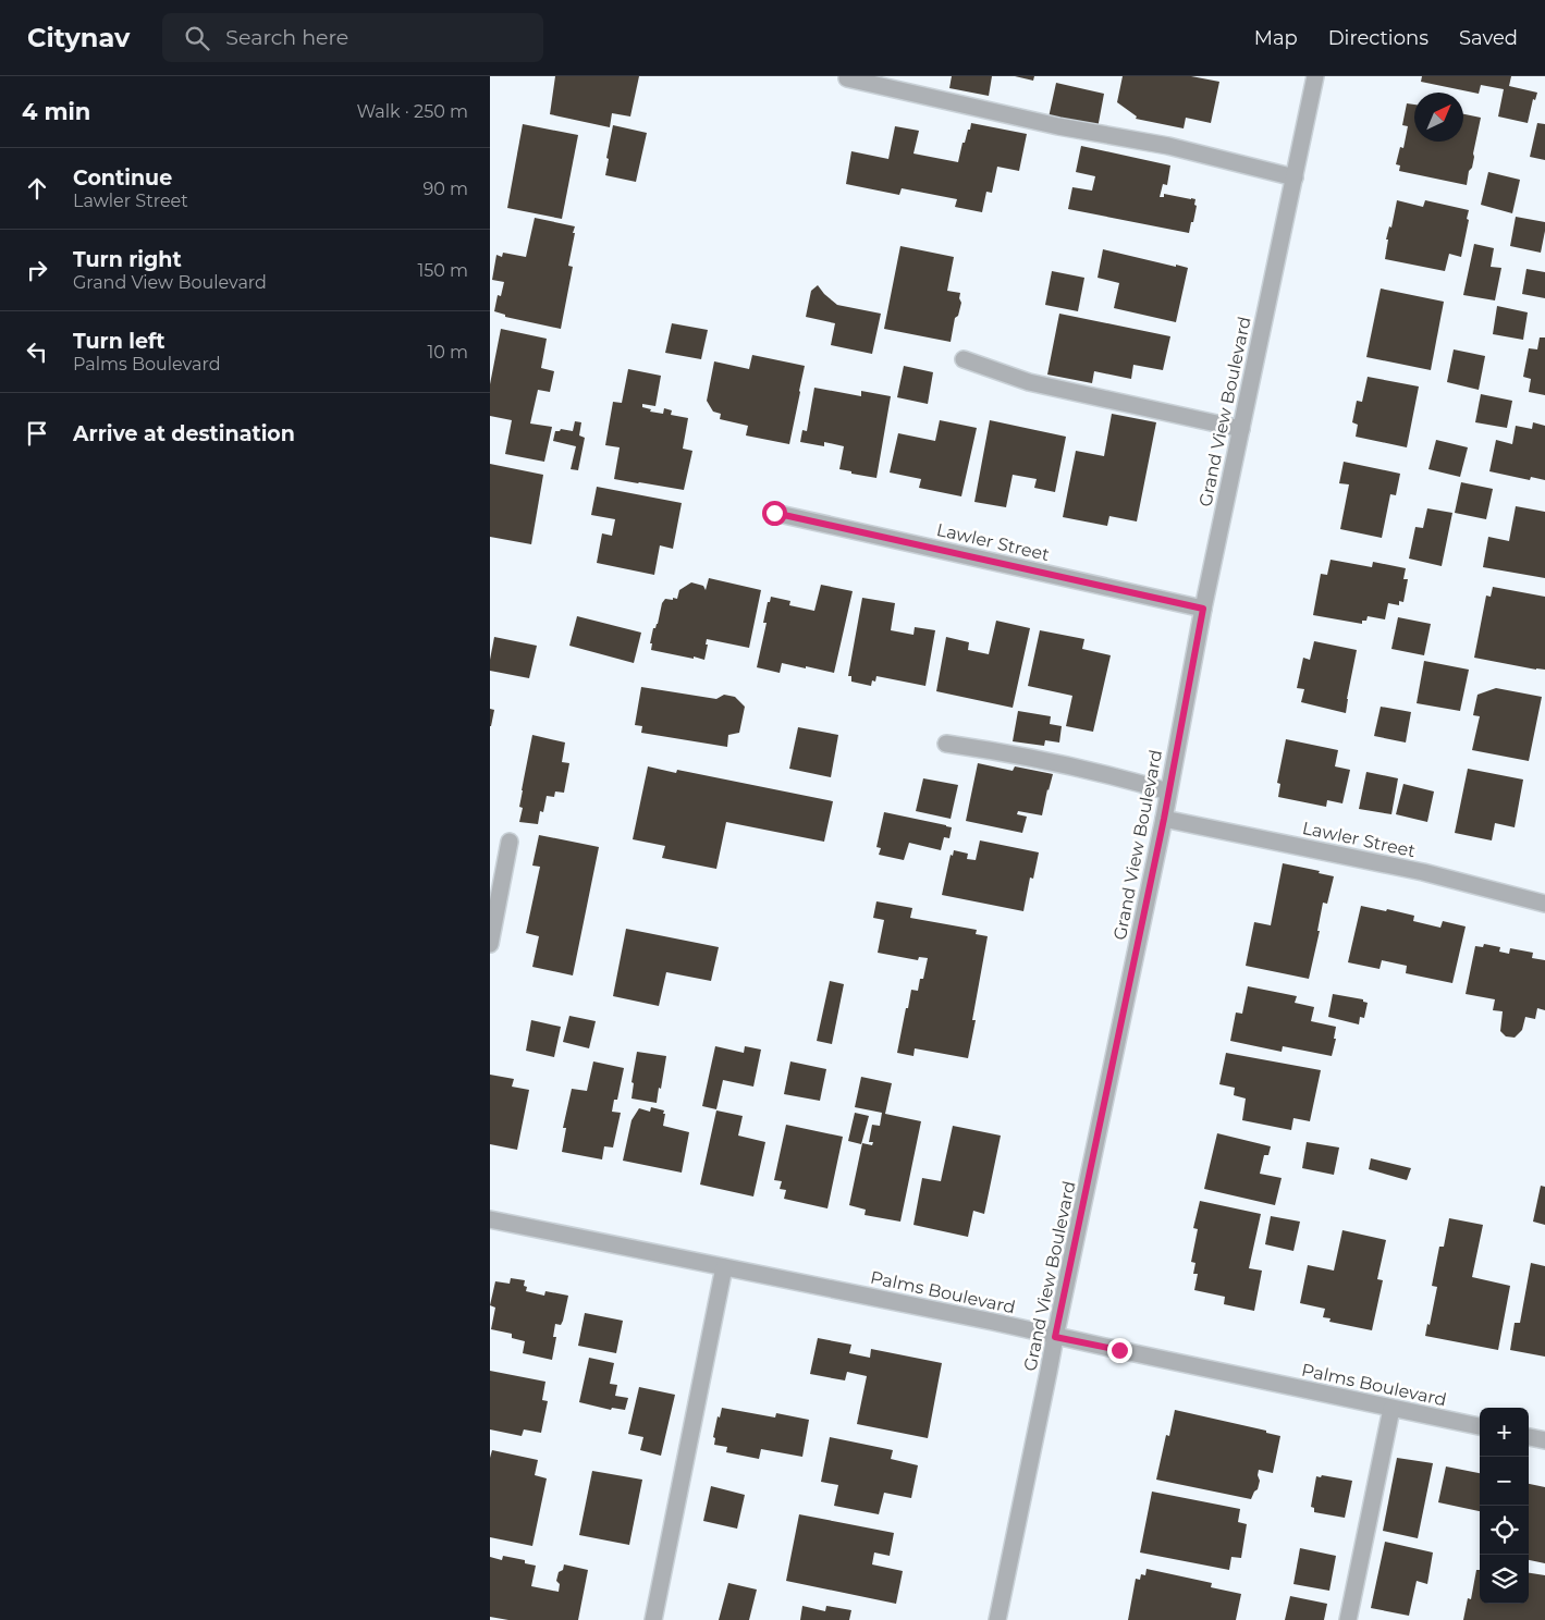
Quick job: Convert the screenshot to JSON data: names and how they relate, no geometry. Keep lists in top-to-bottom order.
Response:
{
  "streets": {
    "street": ["Grand View Boulevard", "Lawler Street", "Palms Boulevard"]
  },
  "crossings": [
    ["Grand View Boulevard", "Lawler Street"],
    ["Grand View Boulevard", "Palms Boulevard"]
  ],
  "north": "top right",
  "page": {
    "header": "Citynav",
    "search": "Search here",
    "nav": ["Map", "Directions", "Saved"],
    "heading": ["4 min", "Walk · 250 m"],
    "list": [
      ["Continue", "Lawler Street", "90 m"],
      ["Turn right", "Grand View Boulevard", "150 m"],
      ["Turn left", "Palms Boulevard", "10 m"],
      "Arrive at destination"
    ],
    "map_buttons": ["+", "−"]
  }
}
